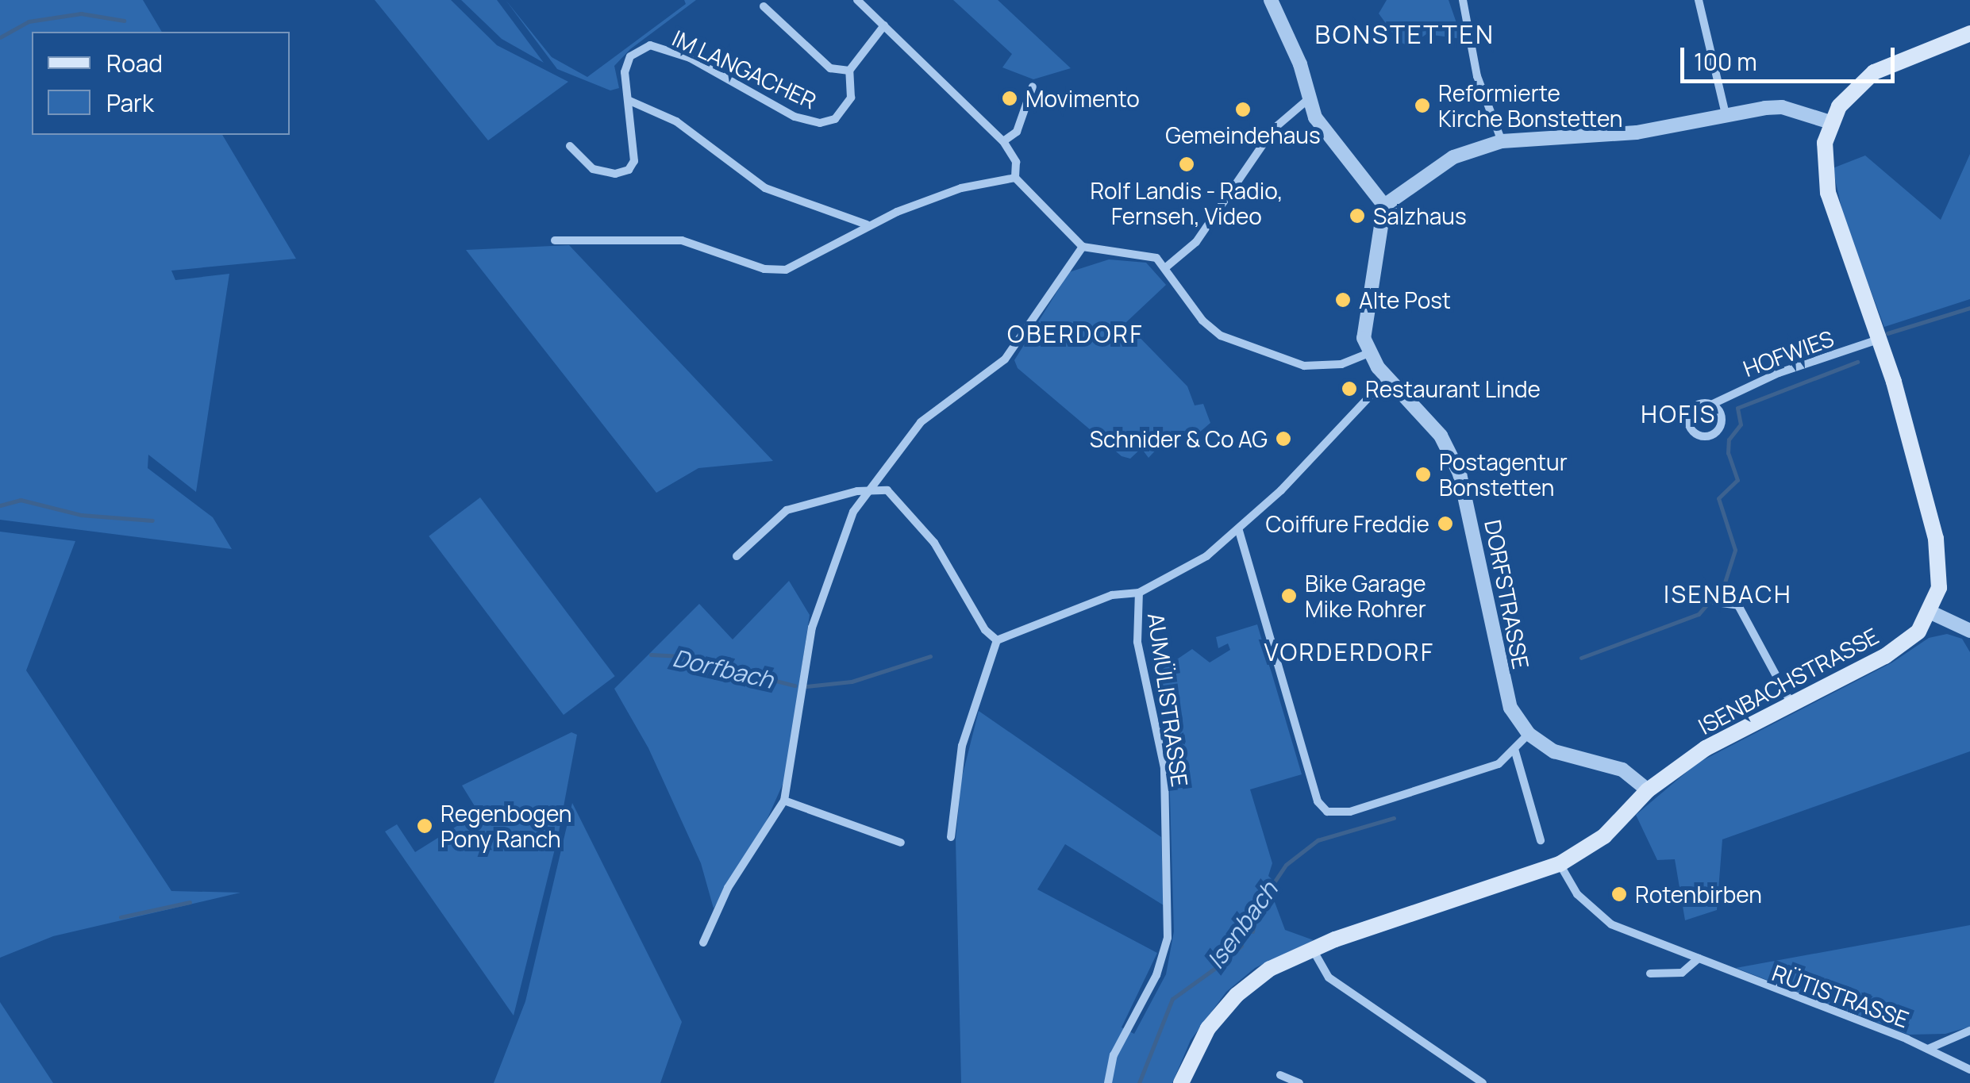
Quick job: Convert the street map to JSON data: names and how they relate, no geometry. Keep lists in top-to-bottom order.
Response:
{
  "streets": {
    "main road": ["ISENBACHSTRASSE"],
    "street": [
      "IM LANGACHER",
      "HOFWIES",
      "DORFSTRASSE",
      "AUMÜLISTRASSE",
      "RÜTISTRASSE"
    ]
  },
  "crossings": [
    ["DORFSTRASSE", "ISENBACHSTRASSE"],
    ["DORFSTRASSE", "AUMÜLISTRASSE"],
    ["ISENBACHSTRASSE", "RÜTISTRASSE"]
  ],
  "districts": [
    "BONSTETTEN",
    "OBERDORF",
    "HOFIS",
    "ISENBACH",
    "VORDERDORF"
  ],
  "water": ["Dorfbach", "Isenbach"],
  "places": [
    "Movimento",
    "Reformierte Kirche Bonstetten",
    "Gemeindehaus",
    "Rolf Landis - Radio, Fernseh, Video",
    "Salzhaus",
    "Alte Post",
    "Restaurant Linde",
    "Schnider & Co AG",
    "Postagentur Bonstetten",
    "Coiffure Freddie",
    "Bike Garage Mike Rohrer",
    "Regenbogen Pony Ranch",
    "Rotenbirben"
  ],
  "legend": ["Road", "Park"],
  "scale_bar": "100 m"
}
